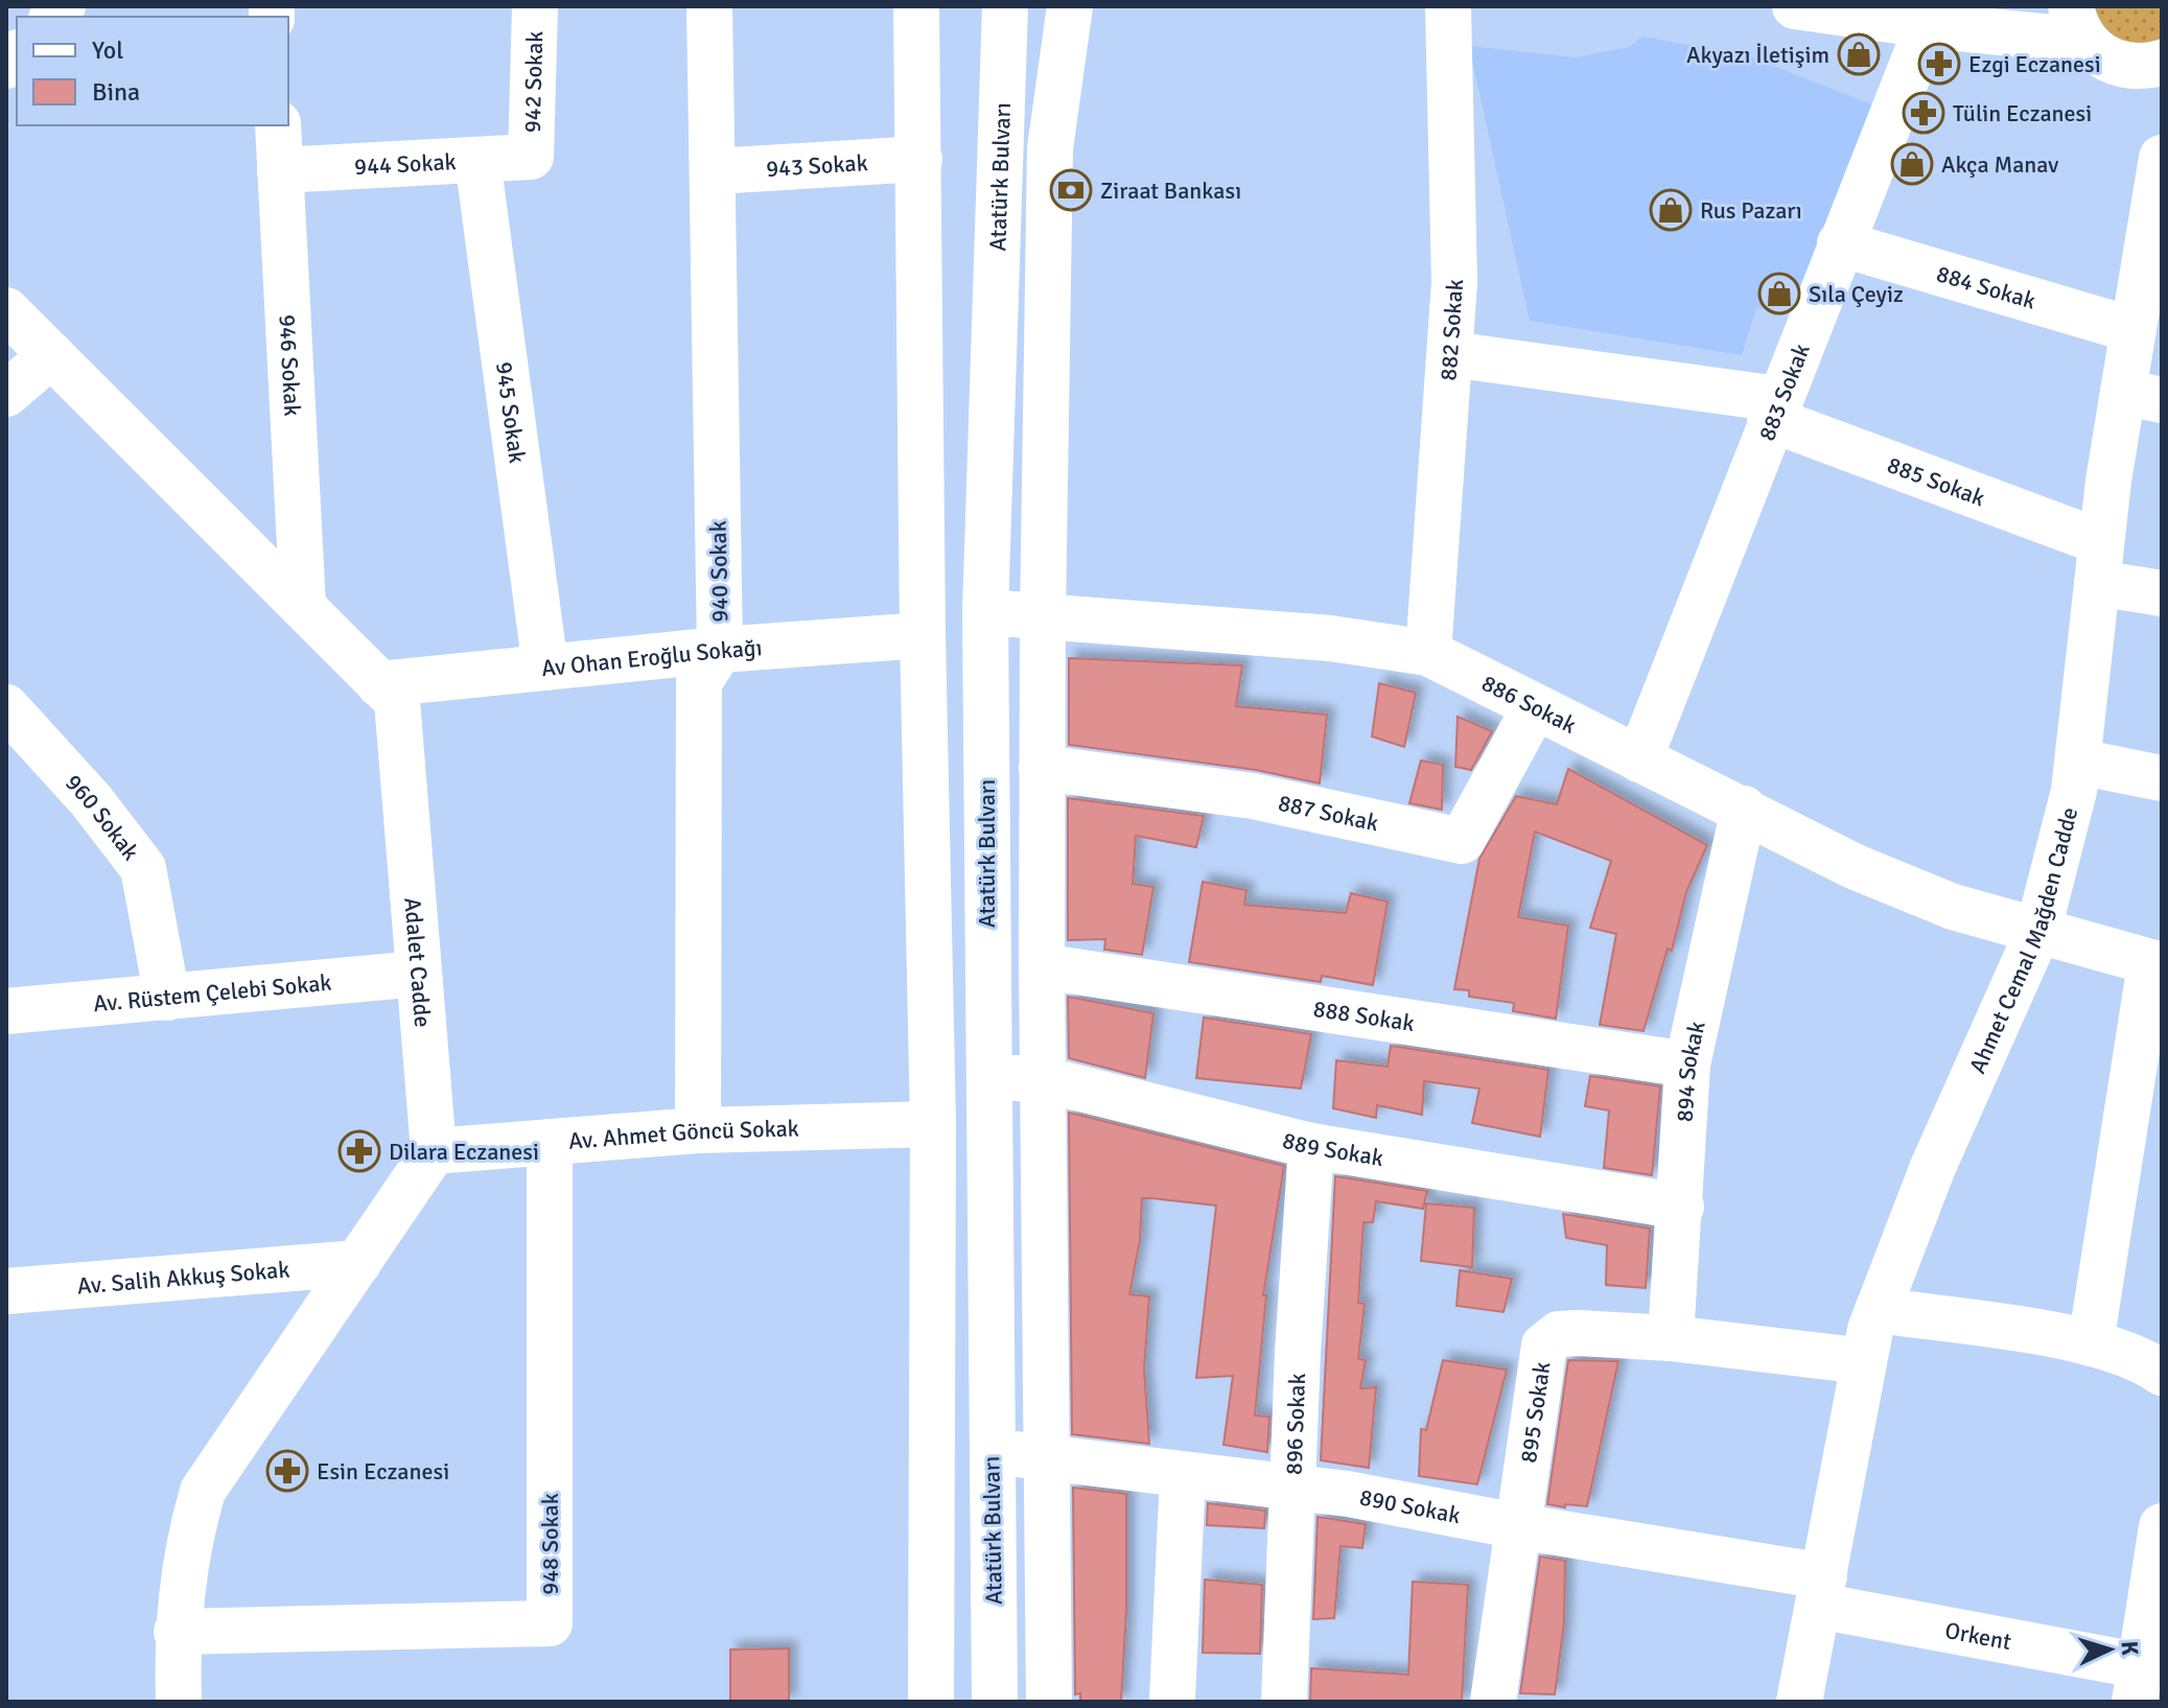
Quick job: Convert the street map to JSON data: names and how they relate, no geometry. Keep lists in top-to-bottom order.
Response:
{
  "streets": {
    "main road": [
      "942 Sokak",
      "944 Sokak",
      "943 Sokak",
      "Atatürk Bulvarı",
      "884 Sokak",
      "882 Sokak",
      "946 Sokak",
      "883 Sokak",
      "945 Sokak",
      "885 Sokak",
      "940 Sokak",
      "Av Ohan Eroğlu Sokağı",
      "886 Sokak",
      "887 Sokak",
      "960 Sokak",
      "Ahmet Cemal Mağden Cadde",
      "Adalet Cadde",
      "Av. Rüstem Çelebi Sokak",
      "888 Sokak",
      "894 Sokak",
      "Av. Ahmet Göncü Sokak",
      "889 Sokak",
      "Av. Salih Akkuş Sokak",
      "895 Sokak",
      "896 Sokak",
      "890 Sokak",
      "948 Sokak",
      "Orkent"
    ]
  },
  "crossings": [
    ["942 Sokak", "944 Sokak"],
    ["944 Sokak", "946 Sokak"],
    ["944 Sokak", "945 Sokak"],
    ["943 Sokak", "940 Sokak"],
    ["Atatürk Bulvarı", "886 Sokak"],
    ["Atatürk Bulvarı", "889 Sokak"],
    ["Atatürk Bulvarı", "890 Sokak"],
    ["884 Sokak", "883 Sokak"],
    ["884 Sokak", "Ahmet Cemal Mağden Cadde"],
    ["882 Sokak", "885 Sokak"],
    ["882 Sokak", "886 Sokak"],
    ["946 Sokak", "Adalet Cadde"],
    ["883 Sokak", "885 Sokak"],
    ["883 Sokak", "886 Sokak"],
    ["945 Sokak", "Av Ohan Eroğlu Sokağı"],
    ["885 Sokak", "Ahmet Cemal Mağden Cadde"],
    ["940 Sokak", "Av Ohan Eroğlu Sokağı"],
    ["940 Sokak", "Av. Ahmet Göncü Sokak"],
    ["Av Ohan Eroğlu Sokağı", "Adalet Cadde"],
    ["886 Sokak", "887 Sokak"],
    ["886 Sokak", "Ahmet Cemal Mağden Cadde"],
    ["886 Sokak", "894 Sokak"],
    ["960 Sokak", "Av. Rüstem Çelebi Sokak"],
    ["Ahmet Cemal Mağden Cadde", "895 Sokak"],
    ["Ahmet Cemal Mağden Cadde", "890 Sokak"],
    ["Ahmet Cemal Mağden Cadde", "Orkent"],
    ["Adalet Cadde", "Av. Rüstem Çelebi Sokak"],
    ["Adalet Cadde", "Av. Ahmet Göncü Sokak"],
    ["888 Sokak", "894 Sokak"],
    ["894 Sokak", "889 Sokak"],
    ["894 Sokak", "895 Sokak"],
    ["Av. Ahmet Göncü Sokak", "948 Sokak"],
    ["889 Sokak", "896 Sokak"],
    ["895 Sokak", "890 Sokak"],
    ["896 Sokak", "890 Sokak"],
    ["890 Sokak", "Orkent"]
  ],
  "places": {
    "shop": [
      "Akyazı İletişim",
      "Akça Manav",
      "Rus Pazarı",
      "Sıla Çeyiz"
    ],
    "pharmacy": [
      "Ezgi Eczanesi",
      "Tülin Eczanesi",
      "Dilara Eczanesi",
      "Esin Eczanesi"
    ],
    "bank": ["Ziraat Bankası"]
  },
  "legend": ["Yol", "Bina"],
  "north": "right"
}
